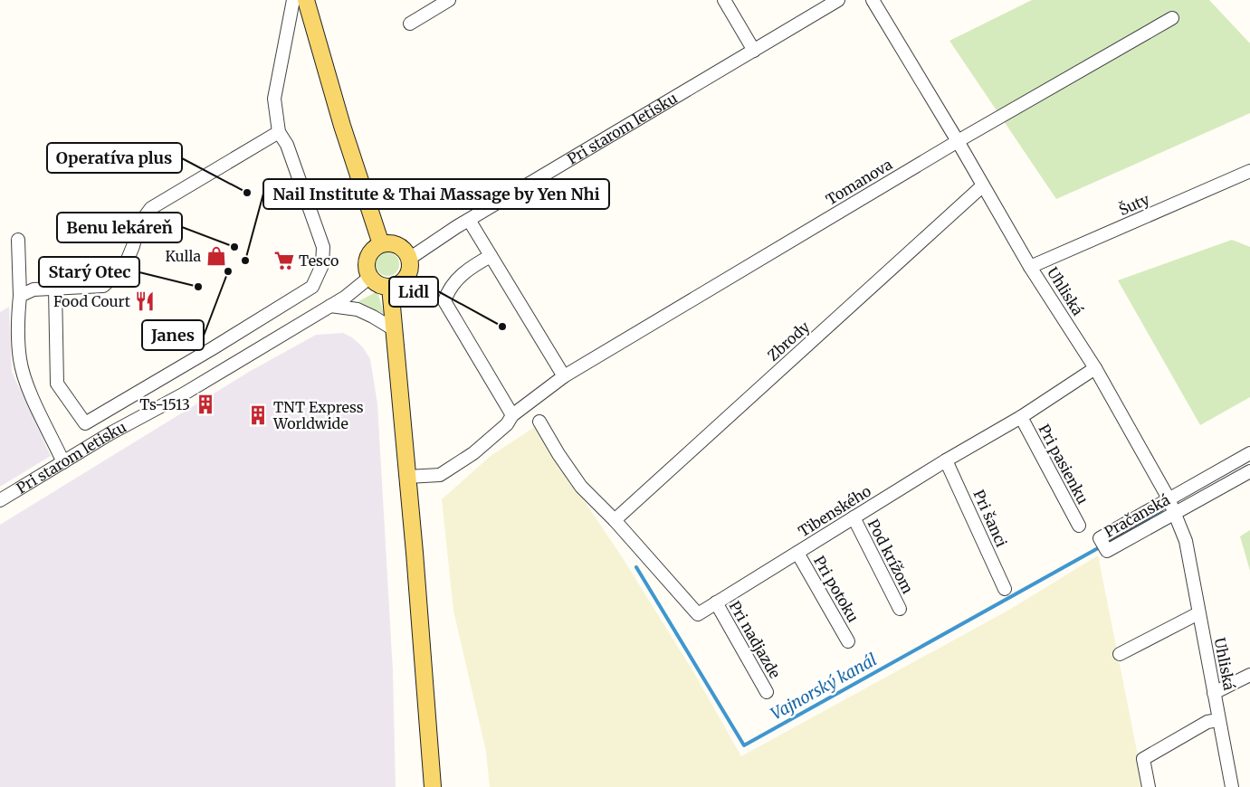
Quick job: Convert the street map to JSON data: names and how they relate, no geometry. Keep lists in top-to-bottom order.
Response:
{
  "streets": {
    "street": [
      "Pri starom letisku",
      "Tomanova",
      "Šuty",
      "Uhliská",
      "Zbrody",
      "Pri pasienku",
      "Tibenského",
      "Pračanská",
      "Pri šanci",
      "Pod krížom",
      "Pri potoku",
      "Pri nadjazde"
    ]
  },
  "crossings": [
    ["Tomanova", "Uhliská"],
    ["Šuty", "Uhliská"],
    ["Uhliská", "Zbrody"],
    ["Uhliská", "Tibenského"],
    ["Uhliská", "Pračanská"],
    ["Zbrody", "Tibenského"],
    ["Pri pasienku", "Tibenského"],
    ["Tibenského", "Pri šanci"],
    ["Tibenského", "Pod krížom"],
    ["Tibenského", "Pri potoku"],
    ["Tibenského", "Pri nadjazde"]
  ],
  "water": ["Vajnorský kanál"],
  "places": {
    "other": [
      "Operatíva plus",
      "Benu lekáreň",
      "Nail Institute & Thai Massage by Yen Nhi",
      "Janes",
      "Starý Otec",
      "Lidl"
    ],
    "shop": ["Kulla"],
    "supermarket": ["Tesco"],
    "restaurant": ["Food Court"],
    "building": ["Ts-1513", "TNT Express Worldwide"]
  }
}
